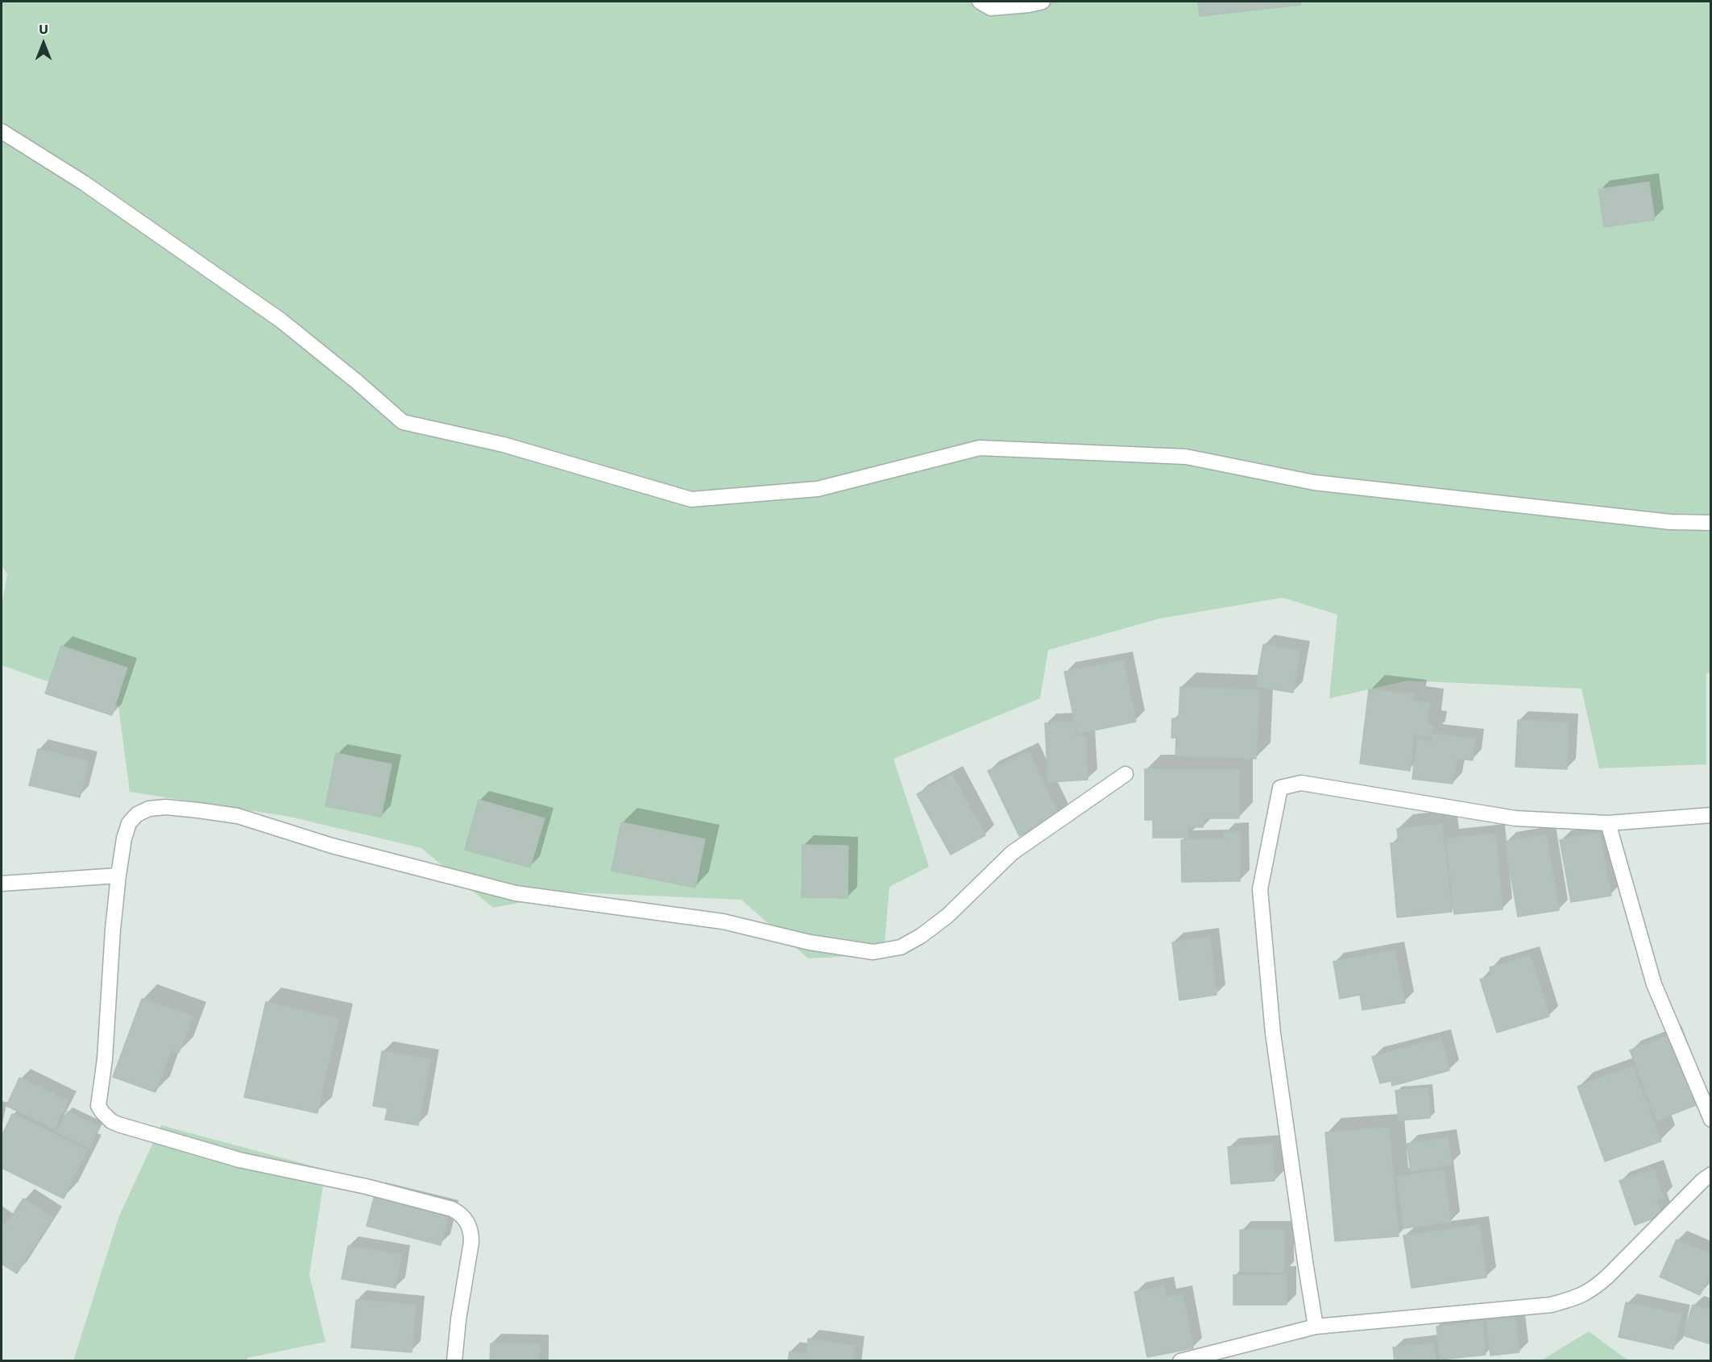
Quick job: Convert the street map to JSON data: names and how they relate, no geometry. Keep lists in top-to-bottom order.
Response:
{
  "north": "top"
}
